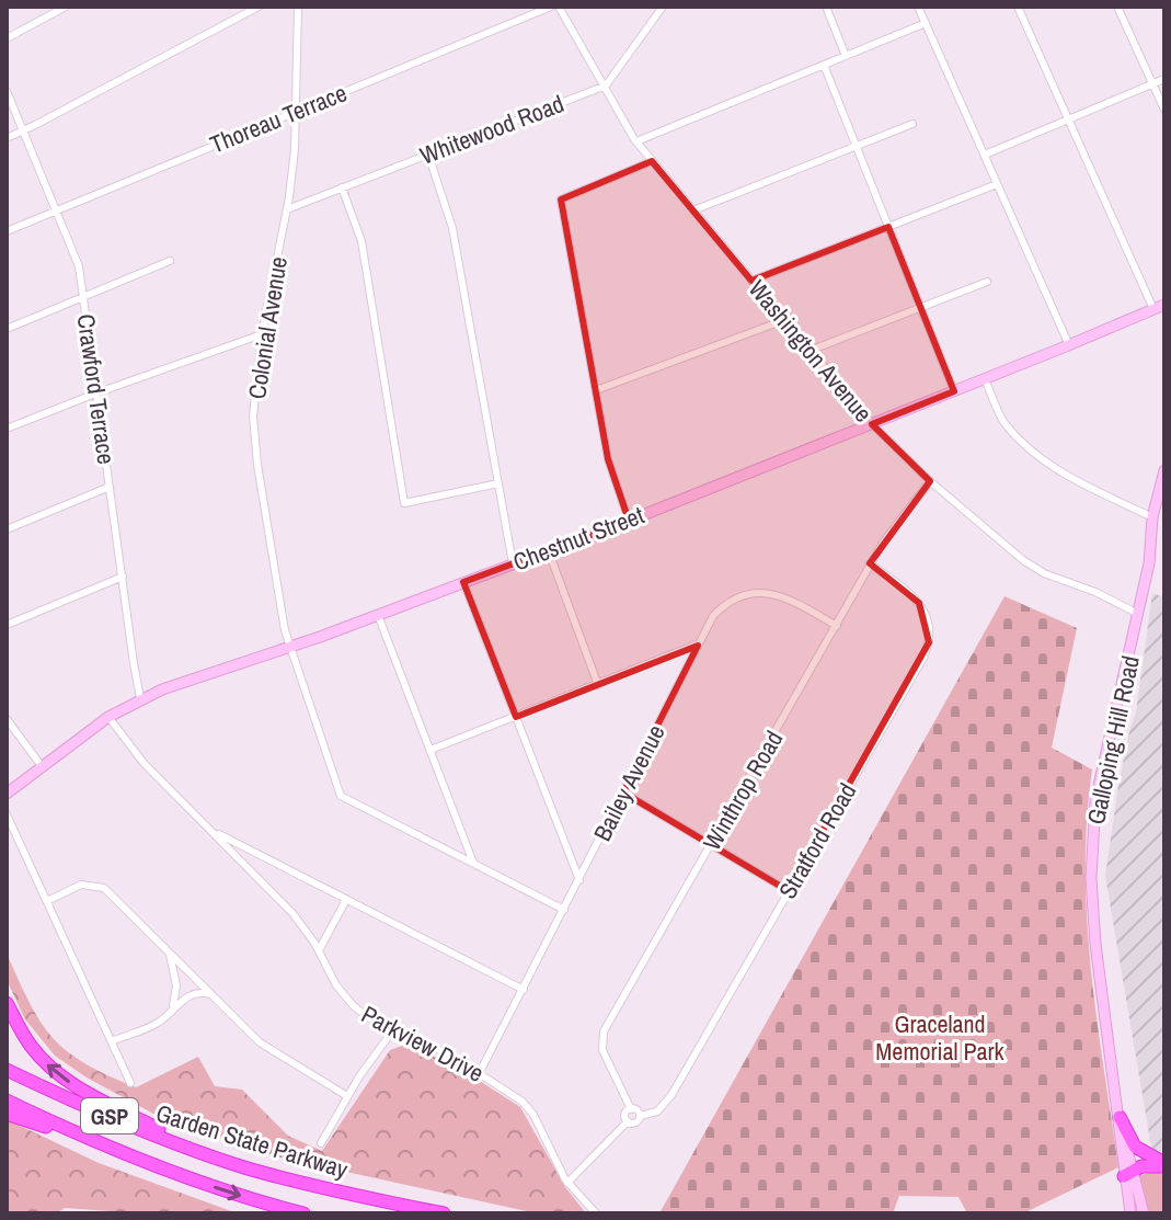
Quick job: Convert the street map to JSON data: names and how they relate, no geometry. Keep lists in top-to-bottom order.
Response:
{
  "streets": {
    "highway": ["GSP", "Garden State Parkway"],
    "main road": ["Chestnut Street", "Galloping Hill Road"],
    "street": [
      "Thoreau Terrace",
      "Whitewood Road",
      "Colonial Avenue",
      "Washington Avenue",
      "Crawford Terrace",
      "Bailey Avenue",
      "Winthrop Road",
      "Stratford Road",
      "Parkview Drive"
    ]
  },
  "crossings": [
    ["Thoreau Terrace", "Colonial Avenue"],
    ["Thoreau Terrace", "Crawford Terrace"],
    ["Whitewood Road", "Colonial Avenue"],
    ["Whitewood Road", "Washington Avenue"],
    ["Colonial Avenue", "Chestnut Street"],
    ["Washington Avenue", "Chestnut Street"],
    ["Washington Avenue", "Galloping Hill Road"],
    ["Washington Avenue", "Winthrop Road"],
    ["Crawford Terrace", "Chestnut Street"],
    ["Chestnut Street", "Parkview Drive"],
    ["Bailey Avenue", "Winthrop Road"],
    ["Bailey Avenue", "Parkview Drive"],
    ["Winthrop Road", "Stratford Road"]
  ],
  "parks": ["Graceland Memorial Park"]
}
